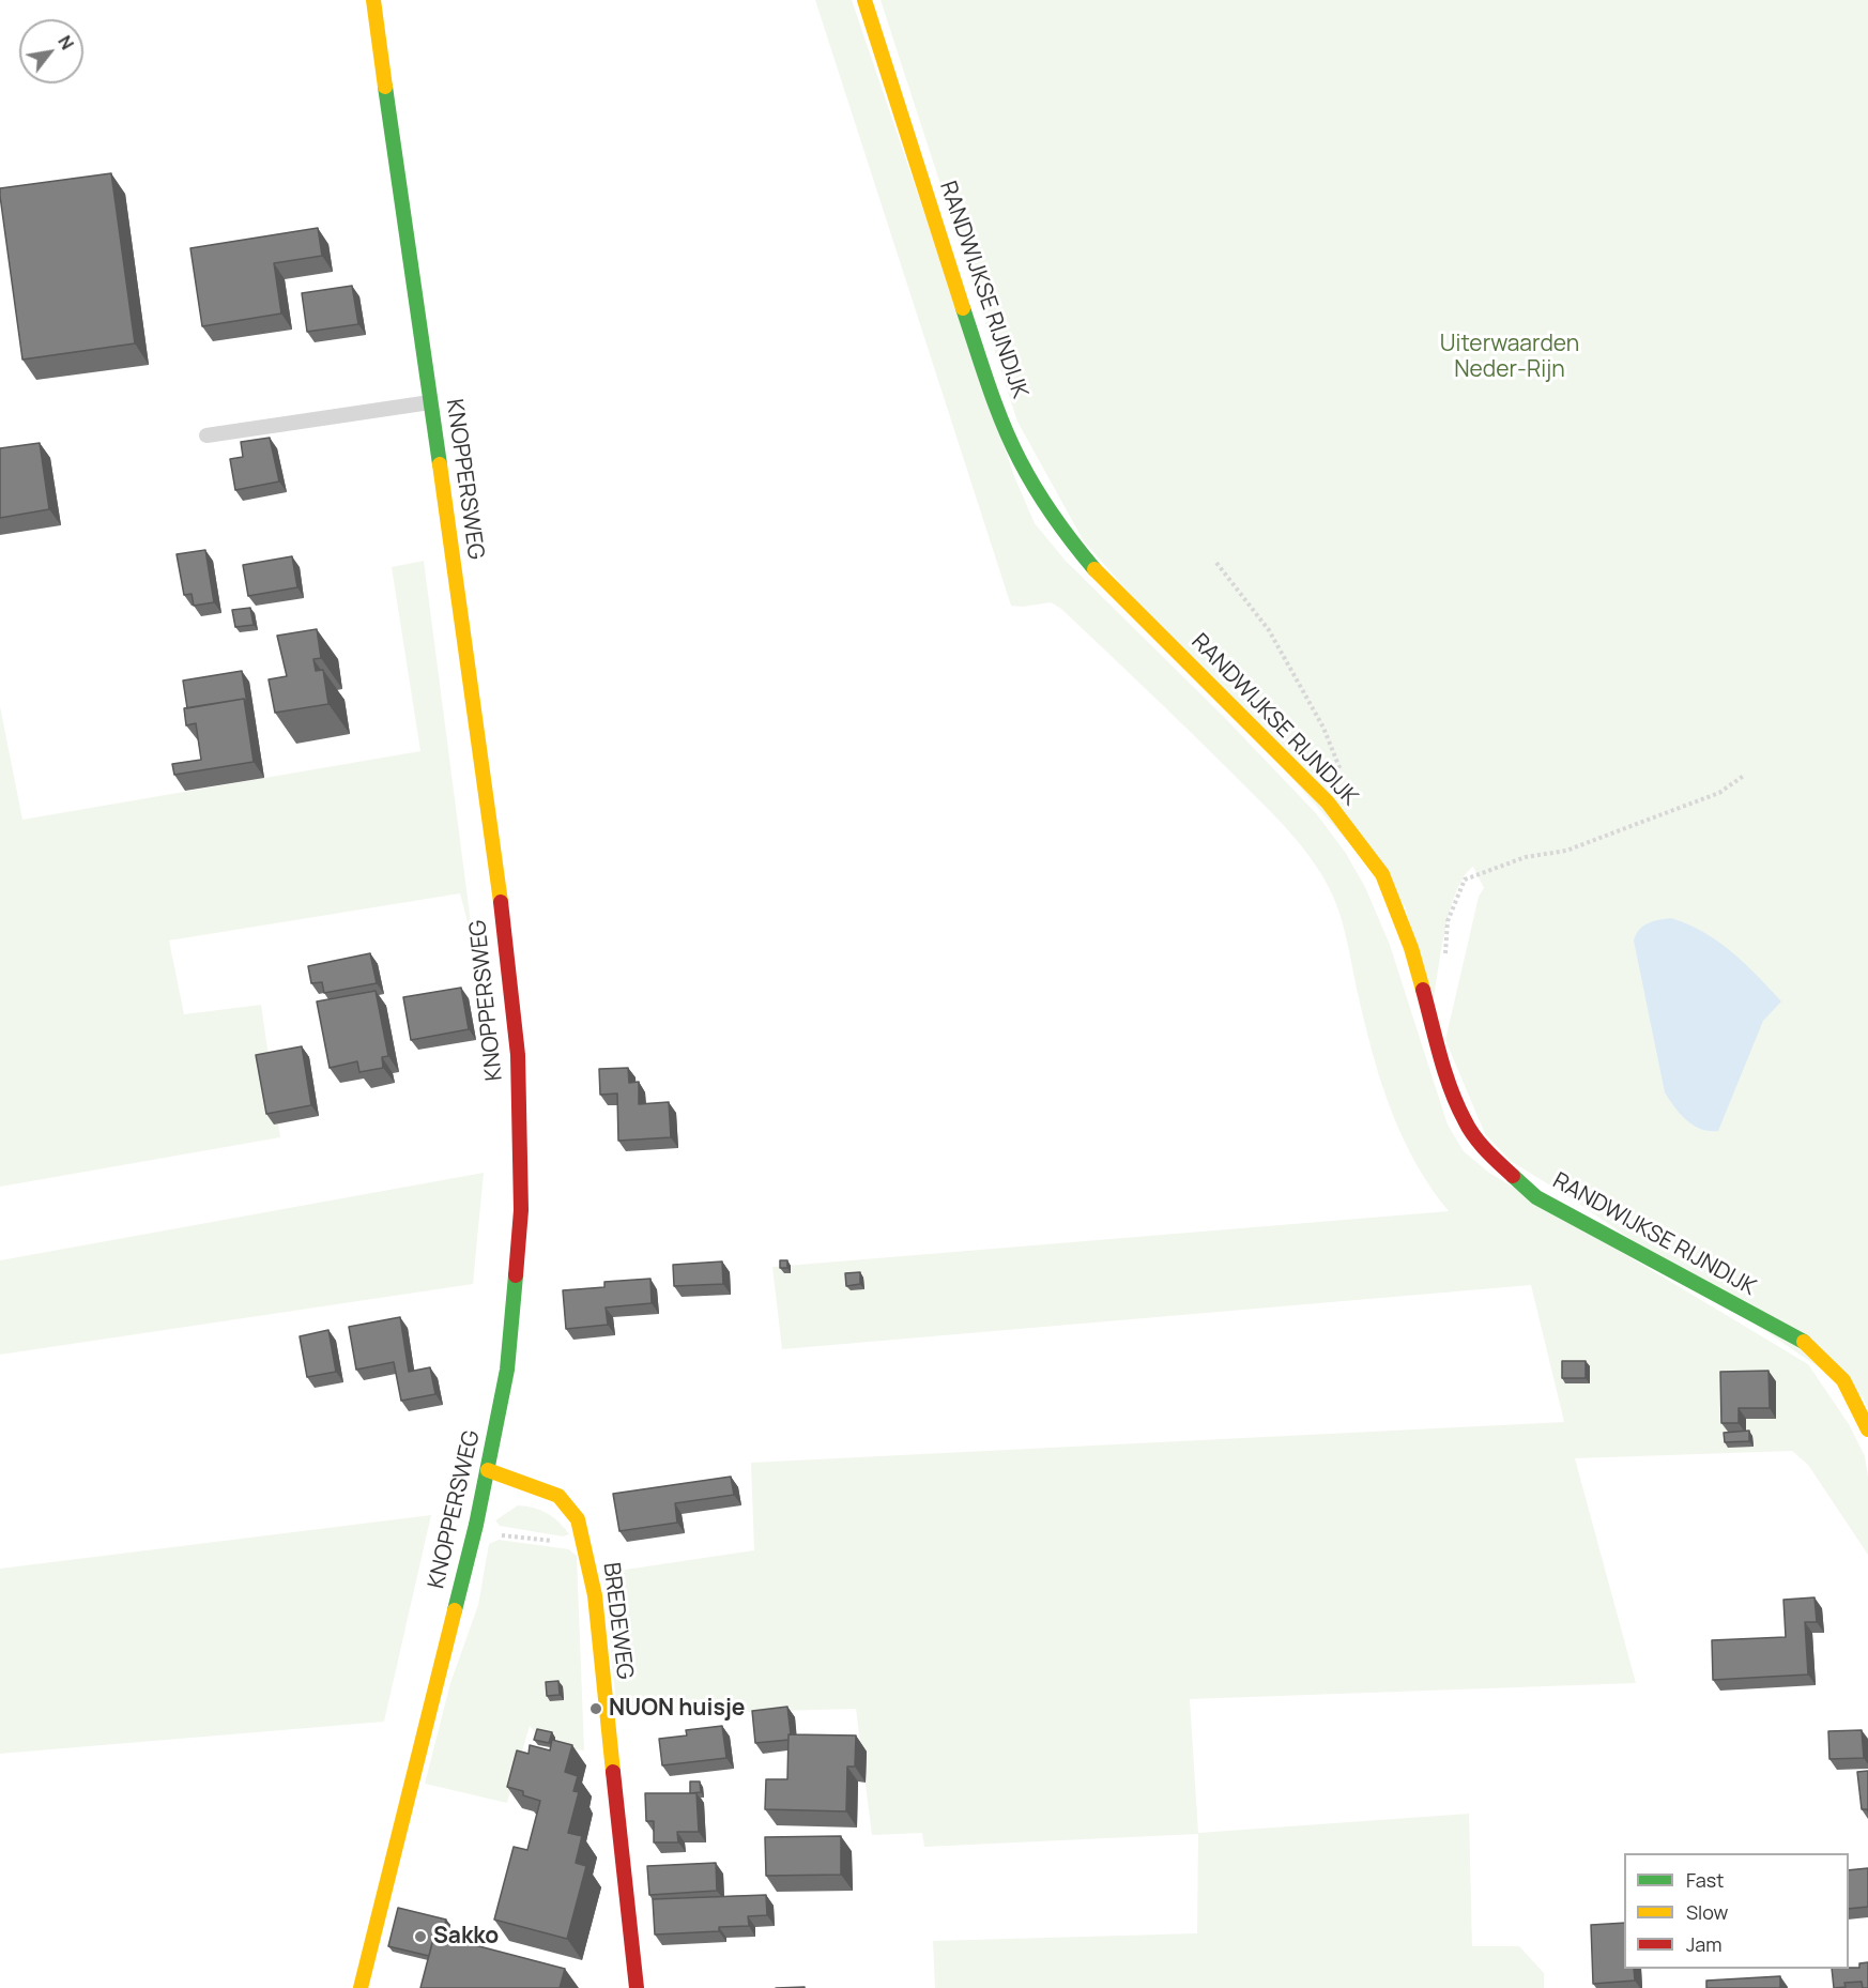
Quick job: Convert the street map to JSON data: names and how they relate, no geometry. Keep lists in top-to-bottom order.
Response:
{
  "streets": {
    "street": ["RANDWIJKSE RIJNDIJK", "KNOPPERSWEG", "BREDEWEG"]
  },
  "crossings": [
    ["KNOPPERSWEG", "BREDEWEG"]
  ],
  "parks": ["Uiterwaarden Neder-Rijn"],
  "places": ["NUON huisje", "Sakko"],
  "legend": ["Fast", "Slow", "Jam"],
  "north": "top right"
}
